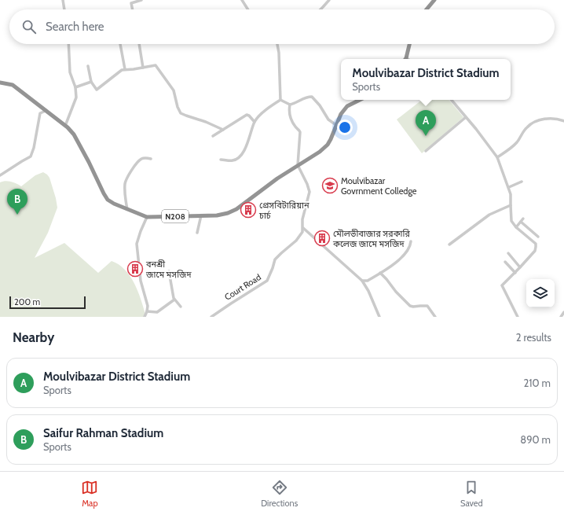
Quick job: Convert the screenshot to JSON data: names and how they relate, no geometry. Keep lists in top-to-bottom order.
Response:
{
  "streets": {
    "highway": ["N208"],
    "street": ["Court Road"]
  },
  "crossings": [
    ["N208", "Court Road"]
  ],
  "places": {
    "school or university": ["Moulvibazar Govrnment Colledge"],
    "building": ["প্রেসবিটারিয়ান চার্চ", "মৌলভীবাজার সরকারি কলেজ জামে মসজিদ", "বনশ্রী জামে মসজিদ"]
  },
  "scale_bar": "200 m",
  "page": {
    "search": "Search here",
    "popup": ["Moulvibazar District Stadium", "Sports"],
    "pins": ["A", "B"],
    "scale": "200 m",
    "heading": ["Nearby", "2 results"],
    "list": [
      {
        "mark": "A",
        "name": "Moulvibazar District Stadium",
        "note": "Sports",
        "value": "210 m"
      },
      {
        "mark": "B",
        "name": "Saifur Rahman Stadium",
        "note": "Sports",
        "value": "890 m"
      }
    ],
    "nav": ["Map", "Directions", "Saved"]
  }
}
